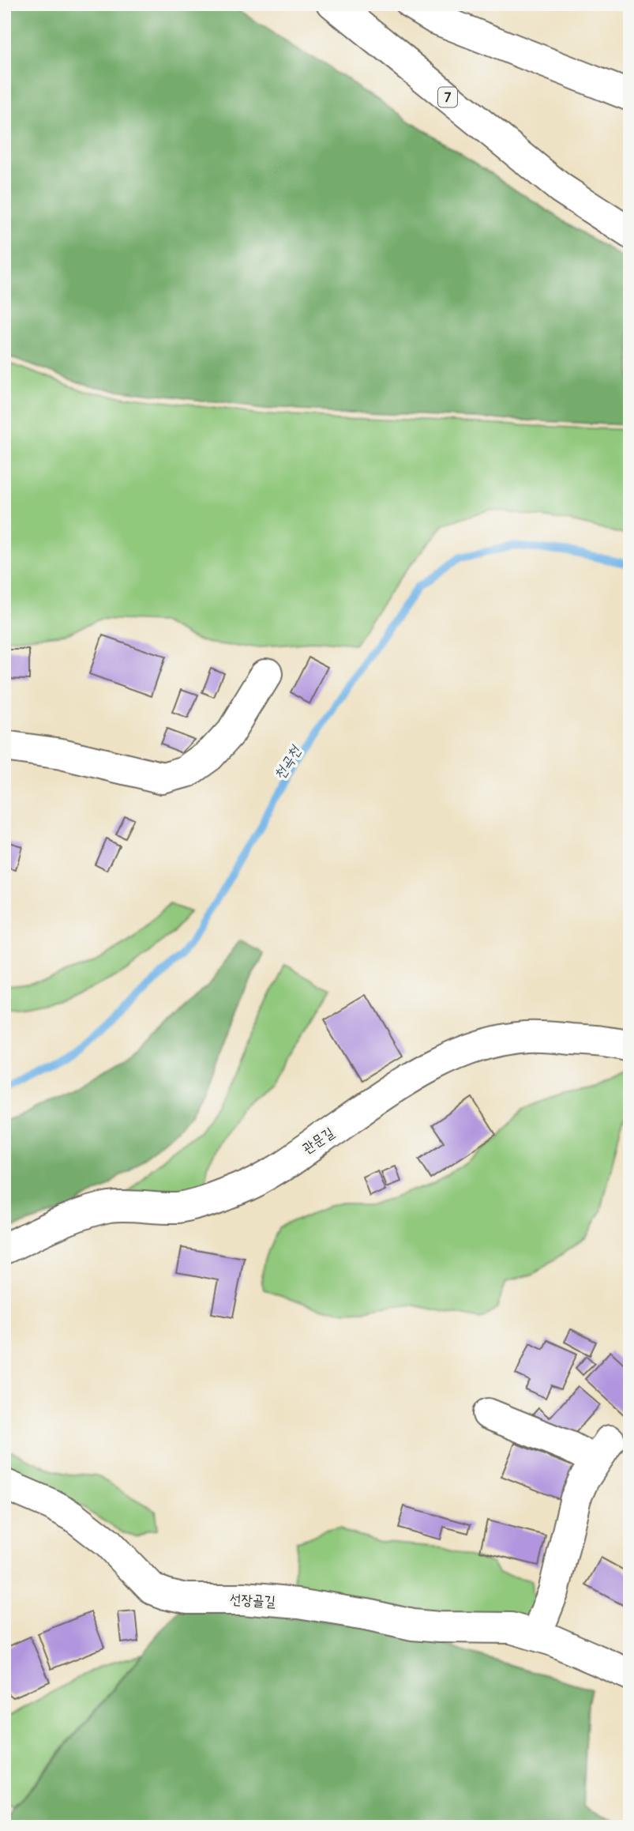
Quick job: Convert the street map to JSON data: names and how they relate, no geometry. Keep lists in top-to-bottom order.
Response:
{
  "streets": {
    "main road": ["7", "관문길", "선장골길"]
  },
  "water": ["천곡천"]
}
